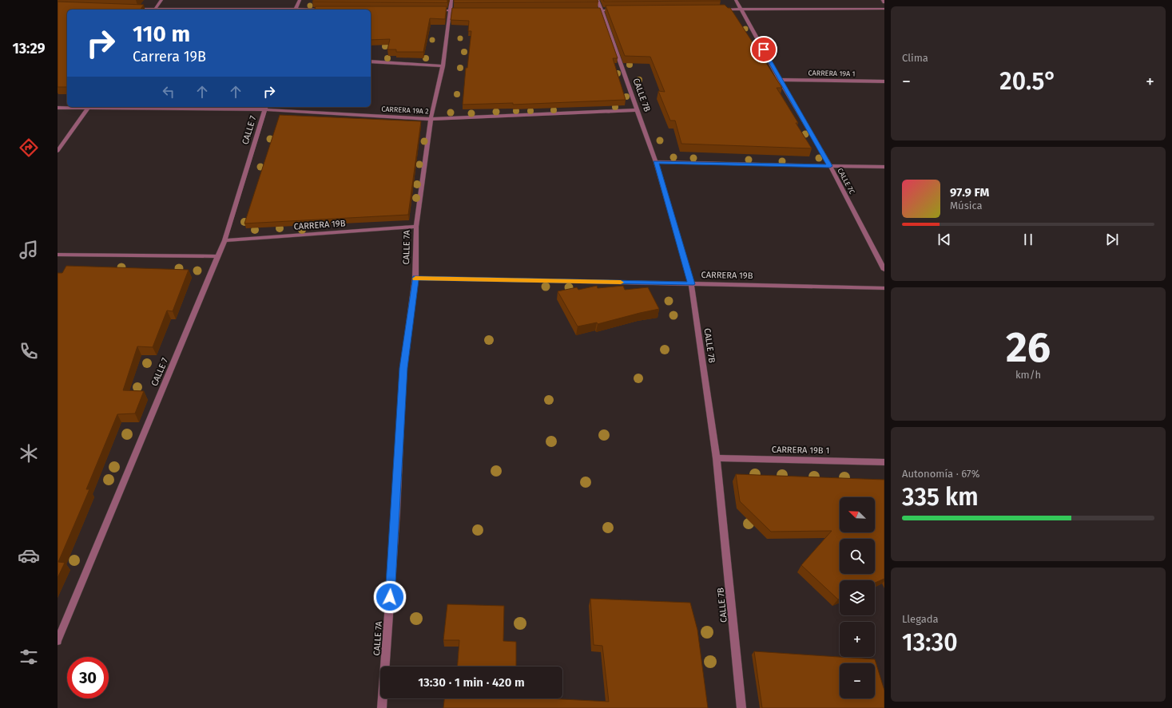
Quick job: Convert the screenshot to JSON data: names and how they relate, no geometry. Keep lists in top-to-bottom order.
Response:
{
  "streets": {
    "street": [
      "CARRERA 19A 1",
      "CALLE 7B",
      "CARRERA 19A 2",
      "CALLE 7",
      "CALLE 7C",
      "CARRERA 19B",
      "CALLE 7A",
      "CARRERA 19B 1"
    ]
  },
  "crossings": [
    ["CARRERA 19A 1", "CALLE 7C"],
    ["CALLE 7B", "CARRERA 19A 2"],
    ["CALLE 7B", "CARRERA 19B"],
    ["CALLE 7B", "CARRERA 19B 1"],
    ["CARRERA 19A 2", "CALLE 7"],
    ["CARRERA 19A 2", "CALLE 7A"],
    ["CALLE 7", "CARRERA 19B"],
    ["CARRERA 19B", "CALLE 7A"]
  ],
  "north": "top left",
  "page": {
    "tabs": "13:29",
    "tile": [
      "Clima",
      ["26", "km/h"],
      ["Autonomía · 67%", "335 km"],
      ["Llegada", "13:30"]
    ],
    "turn": ["110 m", "Carrera 19B"],
    "heat": ["−", "20.5°", "+"],
    "song": ["97.9 FM", "Música"],
    "map_buttons": ["+", "−"],
    "limit": "30",
    "trip": "13:30 · 1 min · 420 m"
  }
}
